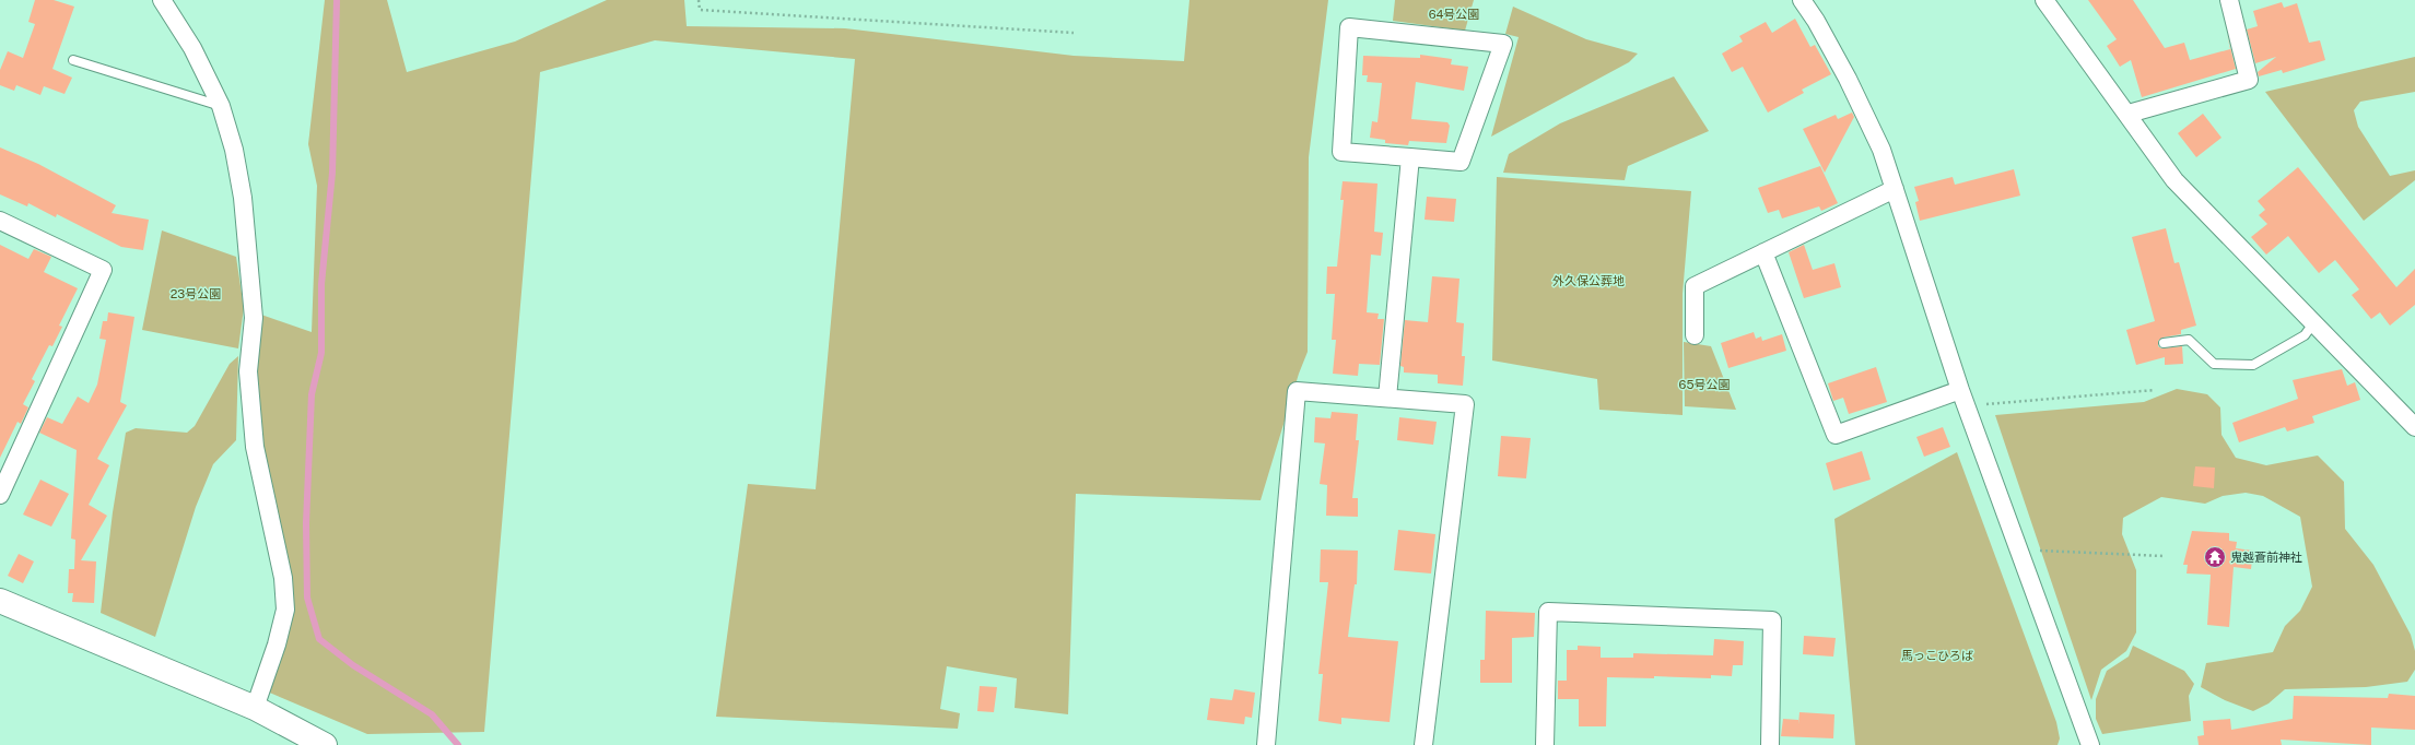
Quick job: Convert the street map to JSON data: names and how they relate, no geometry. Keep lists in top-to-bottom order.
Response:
{
  "parks": [
    "64号公園",
    "外久保公葬地",
    "23号公園",
    "65号公園",
    "馬っこひろば"
  ],
  "places": {
    "temple": ["鬼越蒼前神社"]
  }
}
